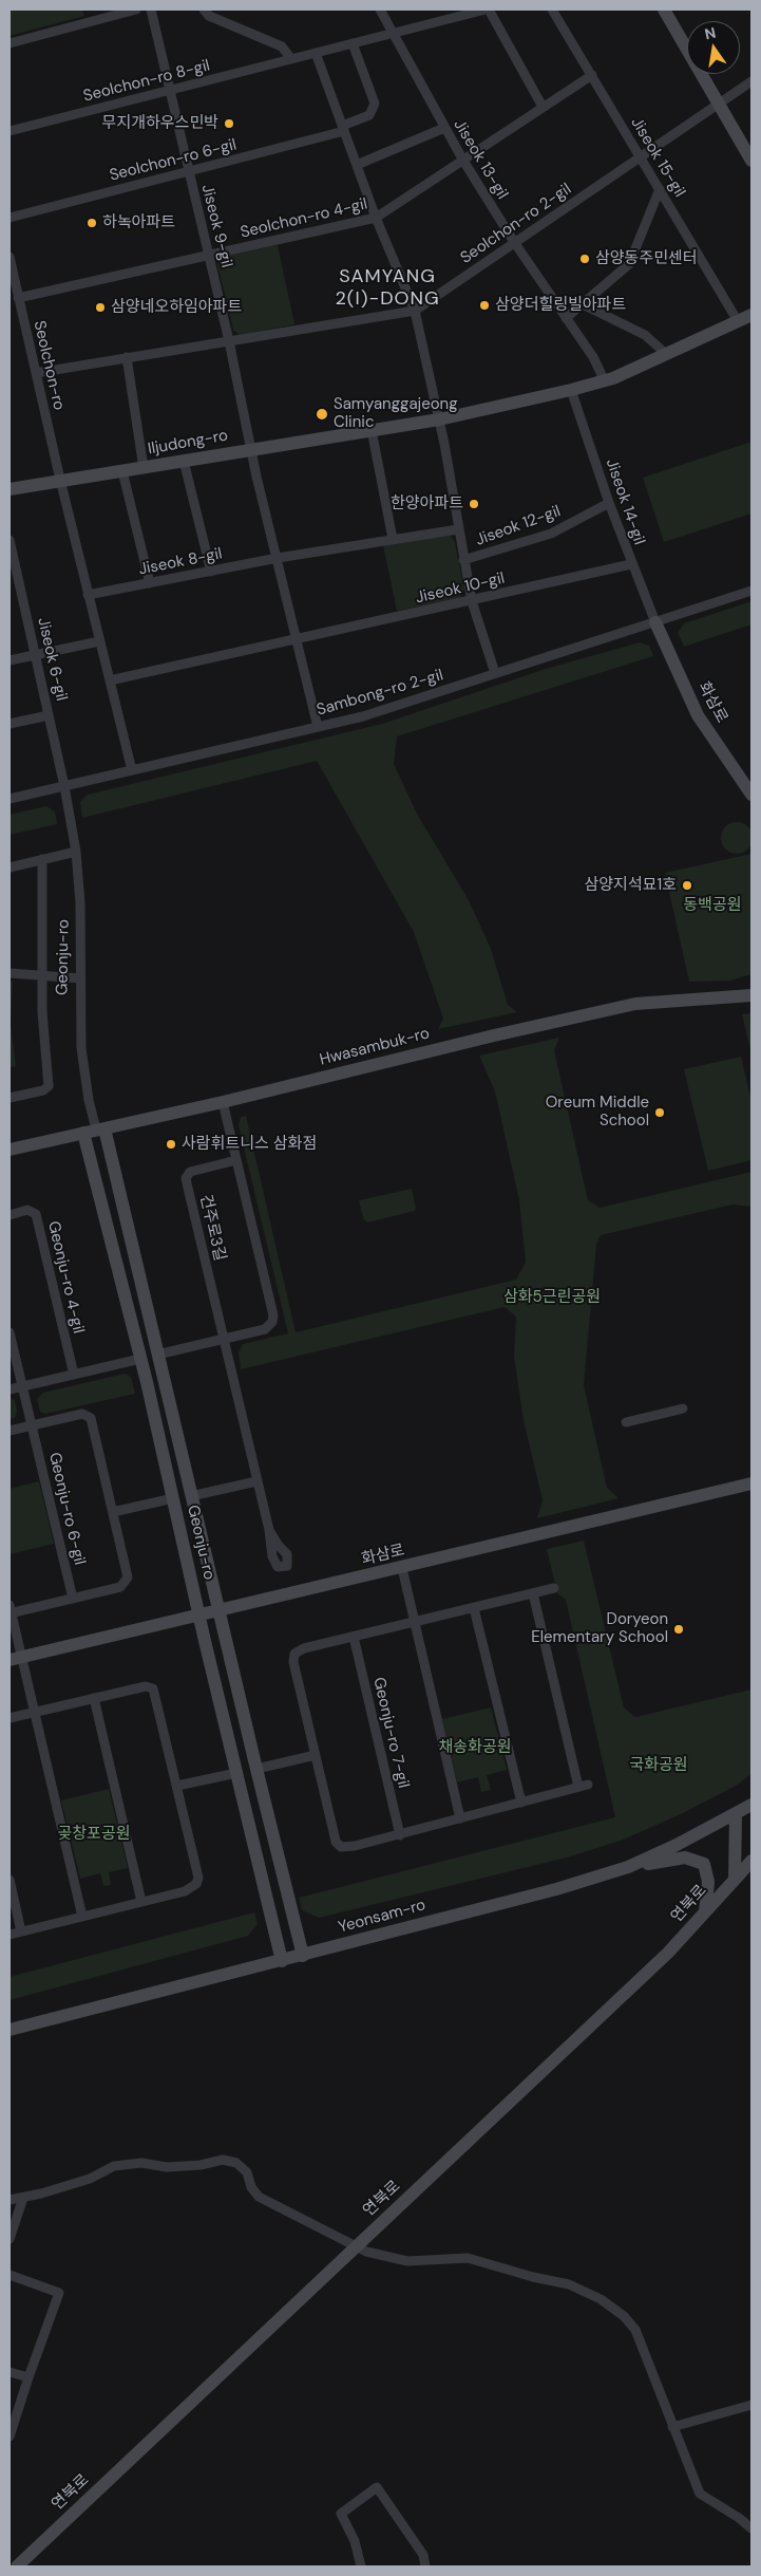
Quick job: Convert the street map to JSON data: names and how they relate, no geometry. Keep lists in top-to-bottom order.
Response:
{
  "streets": {
    "street": [
      "Seolchon-ro 8-gil",
      "Jiseok 15-gil",
      "Jiseok 13-gil",
      "Seolchon-ro 6-gil",
      "Seolchon-ro 4-gil",
      "Seolchon-ro 2-gil",
      "Jiseok 9-gil",
      "Seolchon-ro",
      "Iljudong-ro",
      "Jiseok 14-gil",
      "Jiseok 12-gil",
      "Jiseok 8-gil",
      "Jiseok 10-gil",
      "Jiseok 6-gil",
      "Sambong-ro 2-gil",
      "화삼로",
      "Geonju-ro",
      "Hwasambuk-ro",
      "건주로3길",
      "Geonju-ro 4-gil",
      "Geonju-ro 6-gil",
      "Geonju-ro 7-gil",
      "연북로",
      "Yeonsam-ro"
    ]
  },
  "crossings": [
    ["Seolchon-ro 8-gil", "Jiseok 13-gil"],
    ["Seolchon-ro 8-gil", "Seolchon-ro 6-gil"],
    ["Seolchon-ro 8-gil", "Seolchon-ro 4-gil"],
    ["Seolchon-ro 8-gil", "Jiseok 9-gil"],
    ["Seolchon-ro 8-gil", "Jiseok 12-gil"],
    ["Jiseok 15-gil", "Seolchon-ro 4-gil"],
    ["Jiseok 15-gil", "Seolchon-ro 2-gil"],
    ["Jiseok 15-gil", "Iljudong-ro"],
    ["Jiseok 13-gil", "Seolchon-ro 4-gil"],
    ["Jiseok 13-gil", "Seolchon-ro 2-gil"],
    ["Jiseok 13-gil", "Iljudong-ro"],
    ["Seolchon-ro 6-gil", "Jiseok 9-gil"],
    ["Seolchon-ro 6-gil", "Jiseok 12-gil"],
    ["Seolchon-ro 4-gil", "Jiseok 9-gil"],
    ["Seolchon-ro 4-gil", "Seolchon-ro"],
    ["Seolchon-ro 4-gil", "Jiseok 12-gil"],
    ["Seolchon-ro 2-gil", "Jiseok 9-gil"],
    ["Seolchon-ro 2-gil", "Seolchon-ro"],
    ["Seolchon-ro 2-gil", "Jiseok 12-gil"],
    ["Jiseok 9-gil", "Iljudong-ro"],
    ["Seolchon-ro", "Iljudong-ro"],
    ["Iljudong-ro", "Jiseok 14-gil"],
    ["Iljudong-ro", "Jiseok 12-gil"],
    ["Jiseok 14-gil", "Jiseok 12-gil"],
    ["Jiseok 14-gil", "Jiseok 10-gil"],
    ["Jiseok 14-gil", "Sambong-ro 2-gil"],
    ["Jiseok 14-gil", "화삼로"],
    ["Jiseok 12-gil", "Jiseok 10-gil"],
    ["Jiseok 12-gil", "Sambong-ro 2-gil"],
    ["Jiseok 6-gil", "Sambong-ro 2-gil"],
    ["Jiseok 6-gil", "Geonju-ro"],
    ["Sambong-ro 2-gil", "화삼로"],
    ["Sambong-ro 2-gil", "Geonju-ro"],
    ["화삼로", "Geonju-ro"],
    ["Geonju-ro", "Hwasambuk-ro"],
    ["Geonju-ro", "Yeonsam-ro"]
  ],
  "districts": ["SAMYANG 2(I)-DONG"],
  "parks": [
    "동백공원",
    "삼화5근린공원",
    "채송화공원",
    "국화공원",
    "곶창포공원"
  ],
  "places": [
    "무지개하우스민박",
    "하녹아파트",
    "삼양동주민센터",
    "삼양더힐링빌아파트",
    "삼양네오하임아파트",
    "Samyanggajeong Clinic",
    "한양아파트",
    "삼양지석묘1호",
    "Oreum Middle School",
    "사람휘트니스 삼화점",
    "Doryeon Elementary School"
  ],
  "north": "top"
}
